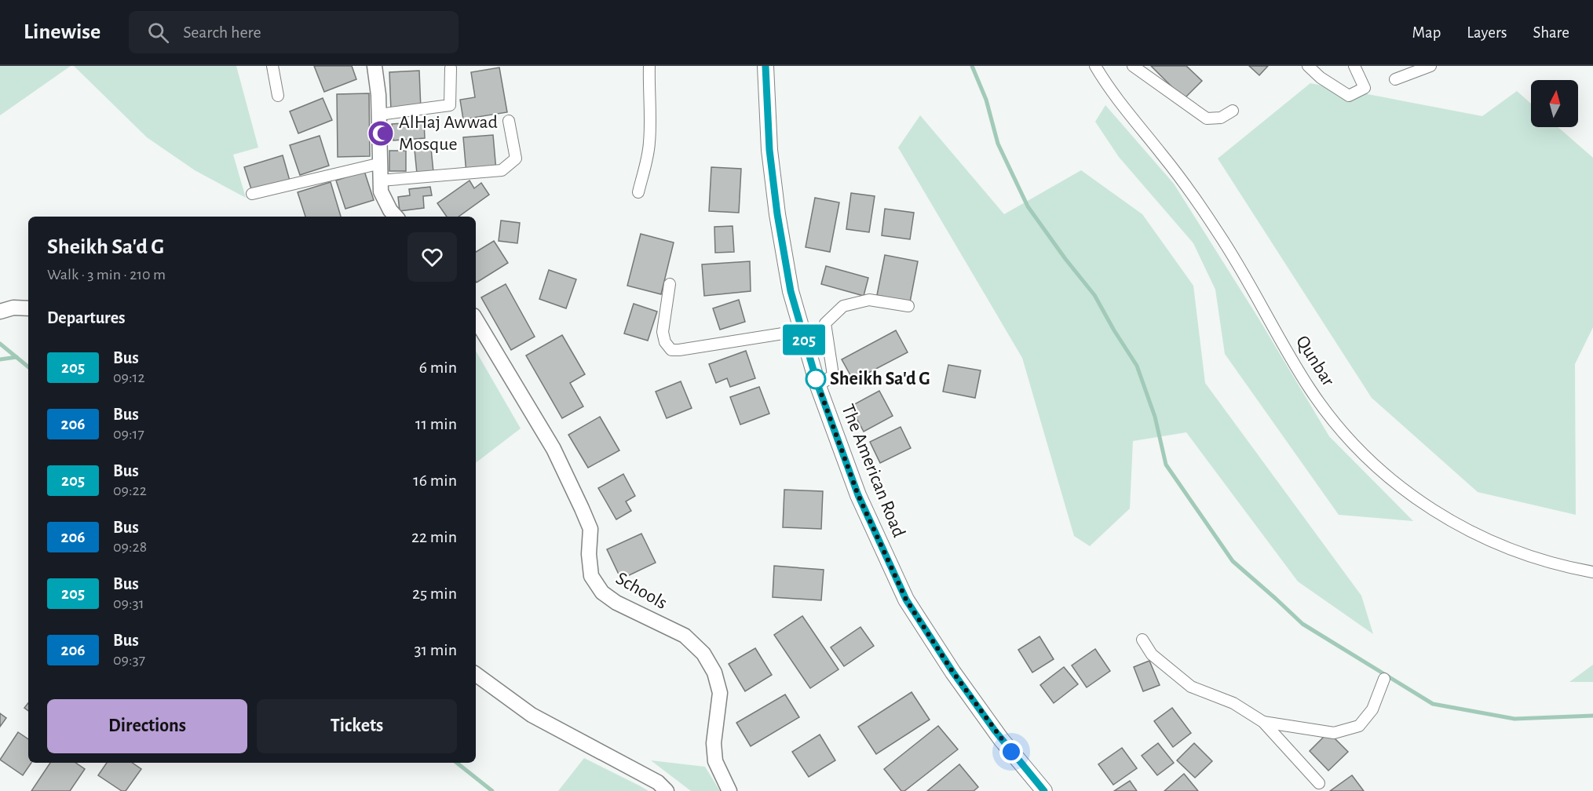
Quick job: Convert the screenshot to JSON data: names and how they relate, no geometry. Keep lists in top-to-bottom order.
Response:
{
  "streets": {
    "main road": ["The American Road"],
    "street": ["Qunbar", "Schools"]
  },
  "places": {
    "mosque": ["AlHaj Awwad Mosque"],
    "other": ["Sheikh Sa'd G"]
  },
  "lines": ["bus line 205"],
  "north": "top",
  "page": {
    "header": "Linewise",
    "search": "Search here",
    "nav": ["Map", "Layers", "Share"],
    "on_map": "205",
    "heading": [
      ["Sheikh Sa'd G", "Walk · 3 min · 210 m"],
      "Departures"
    ],
    "list": [
      {
        "mark": "205",
        "name": "Bus",
        "note": "09:12",
        "value": "6 min"
      },
      {
        "mark": "206",
        "name": "Bus",
        "note": "09:17",
        "value": "11 min"
      },
      {
        "mark": "205",
        "name": "Bus",
        "note": "09:22",
        "value": "16 min"
      },
      {
        "mark": "206",
        "name": "Bus",
        "note": "09:28",
        "value": "22 min"
      },
      {
        "mark": "205",
        "name": "Bus",
        "note": "09:31",
        "value": "25 min"
      },
      {
        "mark": "206",
        "name": "Bus",
        "note": "09:37",
        "value": "31 min"
      }
    ],
    "buttons": ["Directions", "Tickets"]
  }
}
